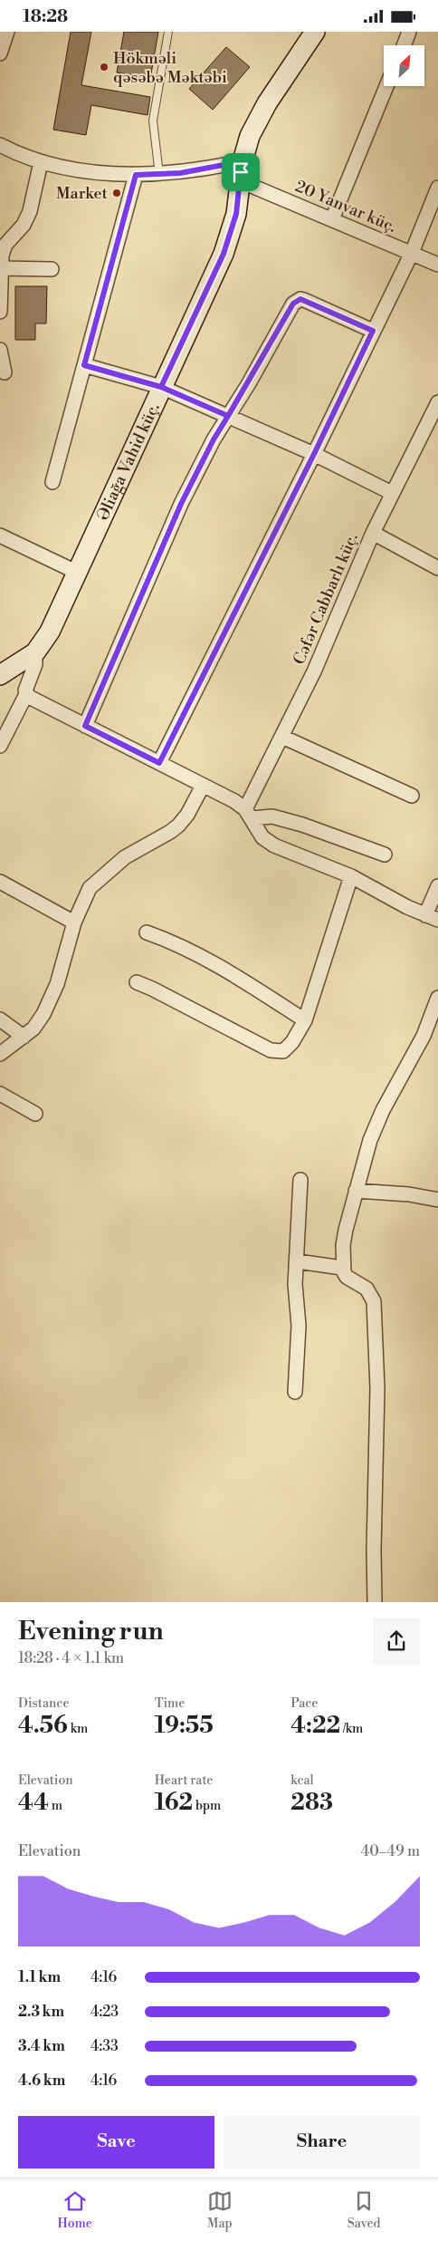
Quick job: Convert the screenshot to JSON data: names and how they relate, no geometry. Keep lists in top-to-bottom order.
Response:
{
  "streets": {
    "street": ["20 Yanvar küç.", "Əliağa Vahid küç.", "Cəfər Cabbarlı küç."]
  },
  "crossings": [
    ["20 Yanvar küç.", "Əliağa Vahid küç."]
  ],
  "places": ["Hökməli qəsəbə Məktəbi", "Market"],
  "north": "top right",
  "page": {
    "status": "18:28",
    "heading": ["Evening run", "18:28 · 4 × 1.1 km"],
    "stats": [
      ["Distance", "4.56 km"],
      ["Time", "19:55"],
      ["Pace", "4:22 /km"],
      ["Elevation", "44 m"],
      ["Heart rate", "162 bpm"],
      ["kcal", "283"]
    ],
    "chart": ["Elevation", "40–49 m"],
    "list": [
      {
        "name": "1.1 km",
        "note": "4:16"
      },
      {
        "name": "2.3 km",
        "note": "4:23"
      },
      {
        "name": "3.4 km",
        "note": "4:33"
      },
      {
        "name": "4.6 km",
        "note": "4:16"
      }
    ],
    "buttons": ["Save", "Share"],
    "tabs": ["Home", "Map", "Saved"]
  }
}
